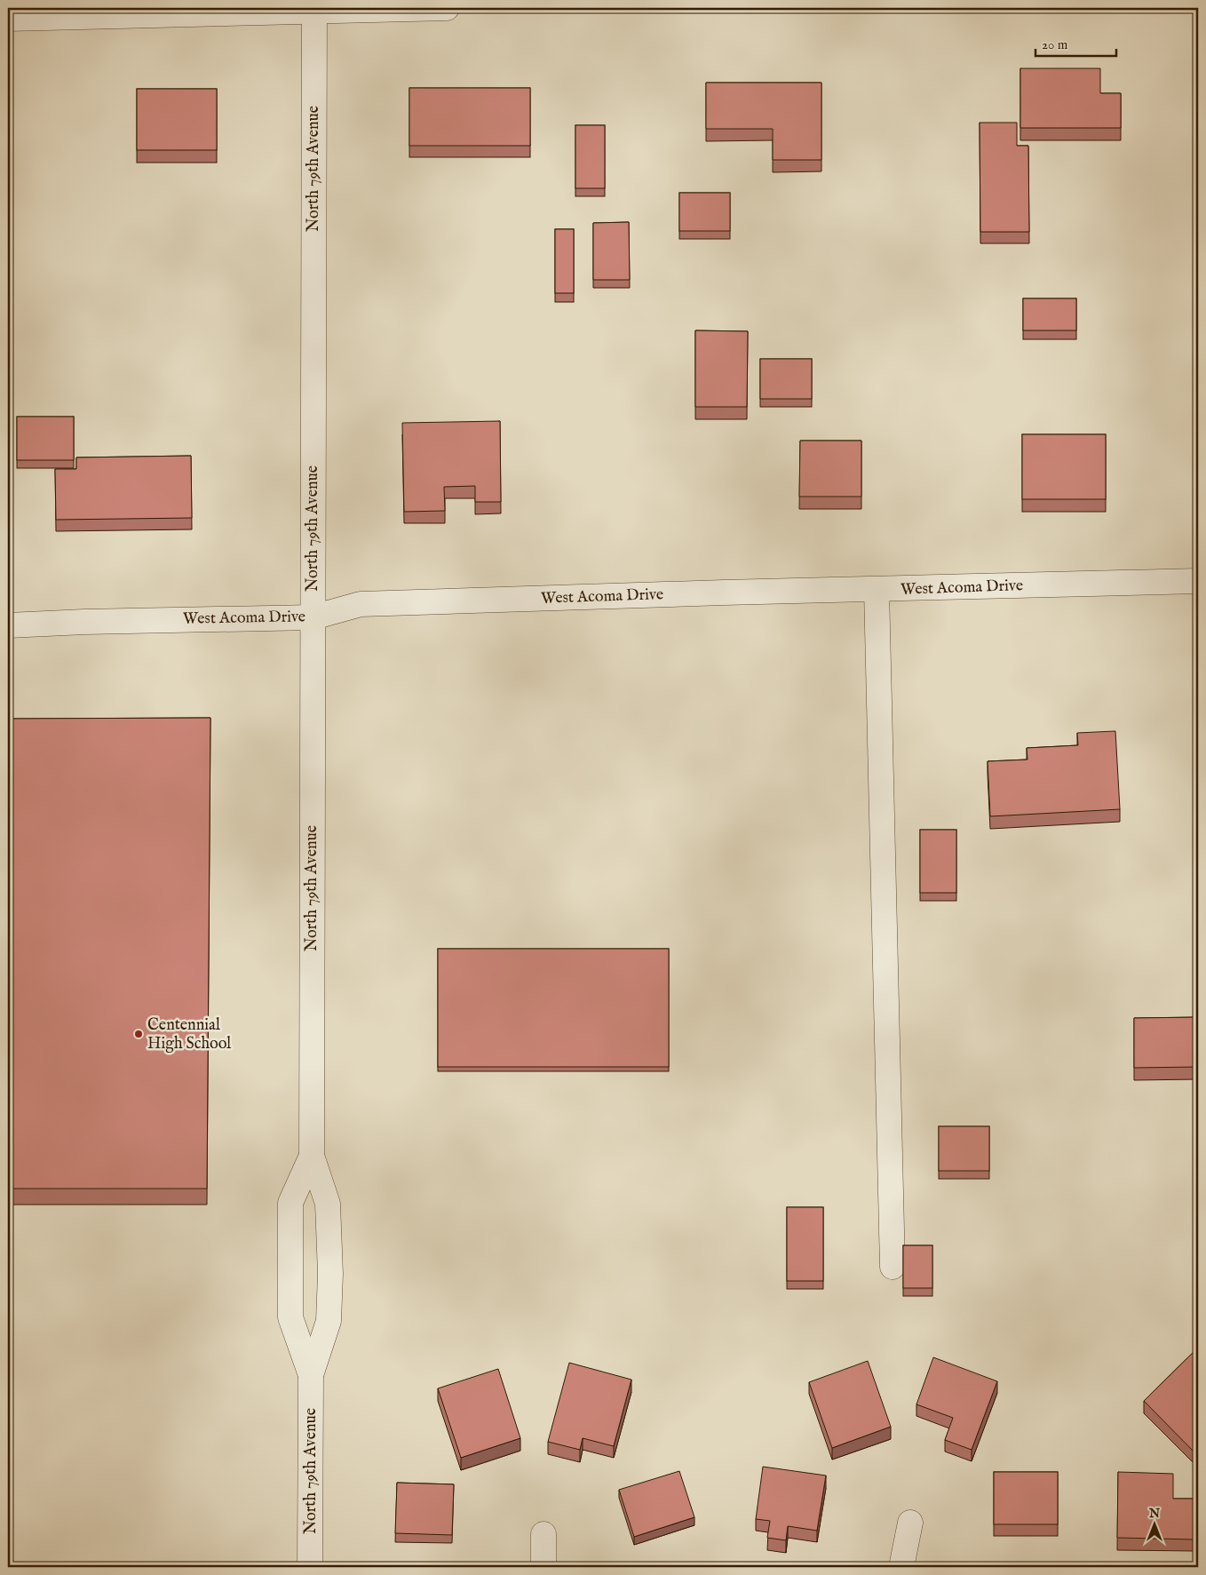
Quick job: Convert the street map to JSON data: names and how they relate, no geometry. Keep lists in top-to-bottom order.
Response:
{
  "streets": {
    "street": ["North 79th Avenue", "West Acoma Drive"]
  },
  "crossings": [
    ["North 79th Avenue", "West Acoma Drive"]
  ],
  "places": ["Centennial High School"],
  "scale_bar": "20 m",
  "north": "top"
}
